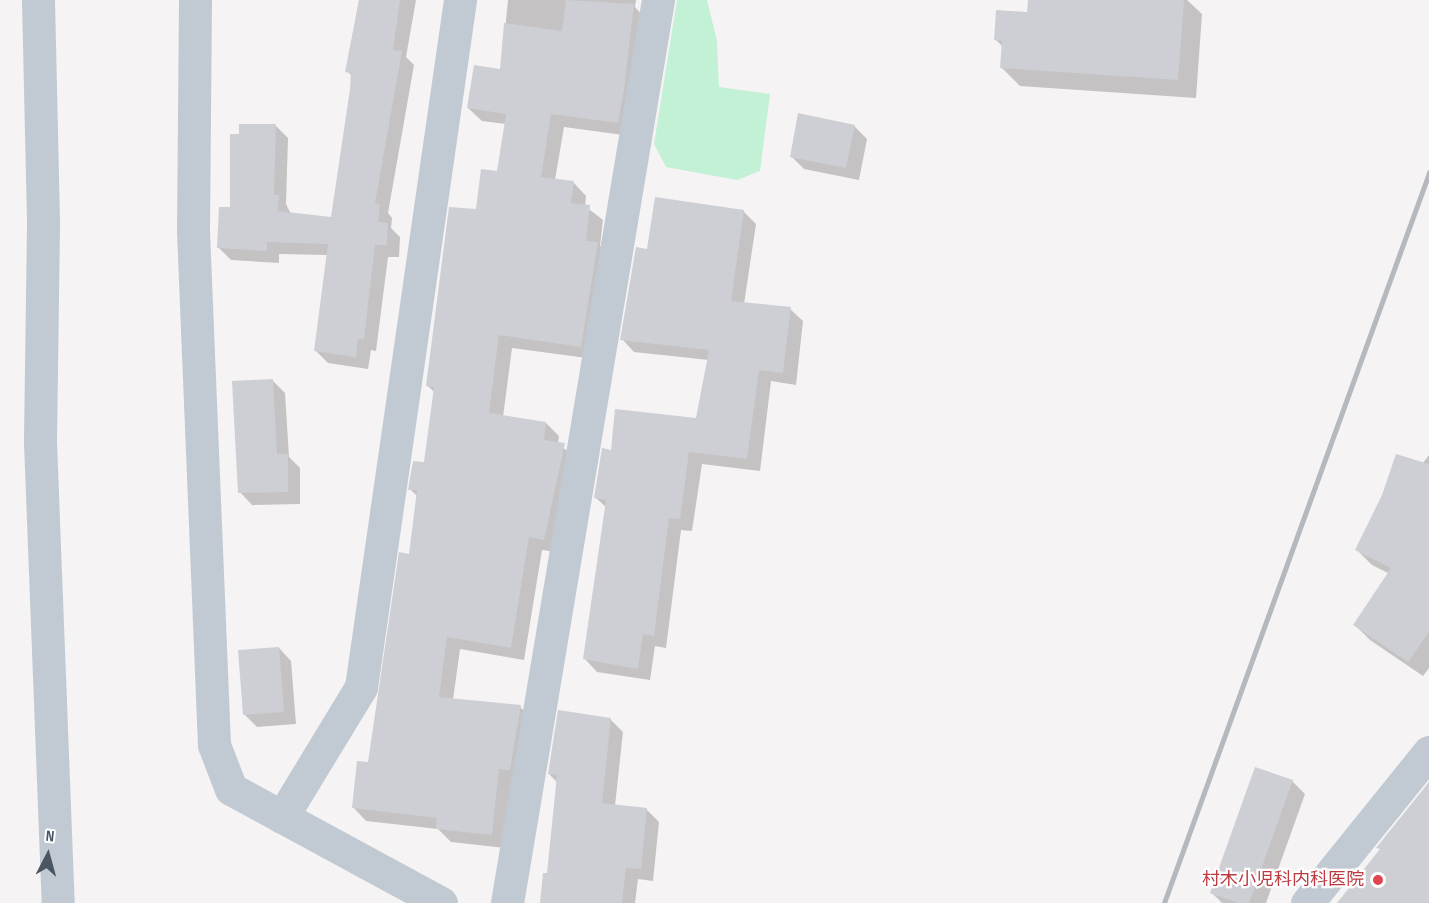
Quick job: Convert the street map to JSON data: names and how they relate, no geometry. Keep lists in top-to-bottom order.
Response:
{
  "places": ["村木小児科内科医院"],
  "north": "top"
}
